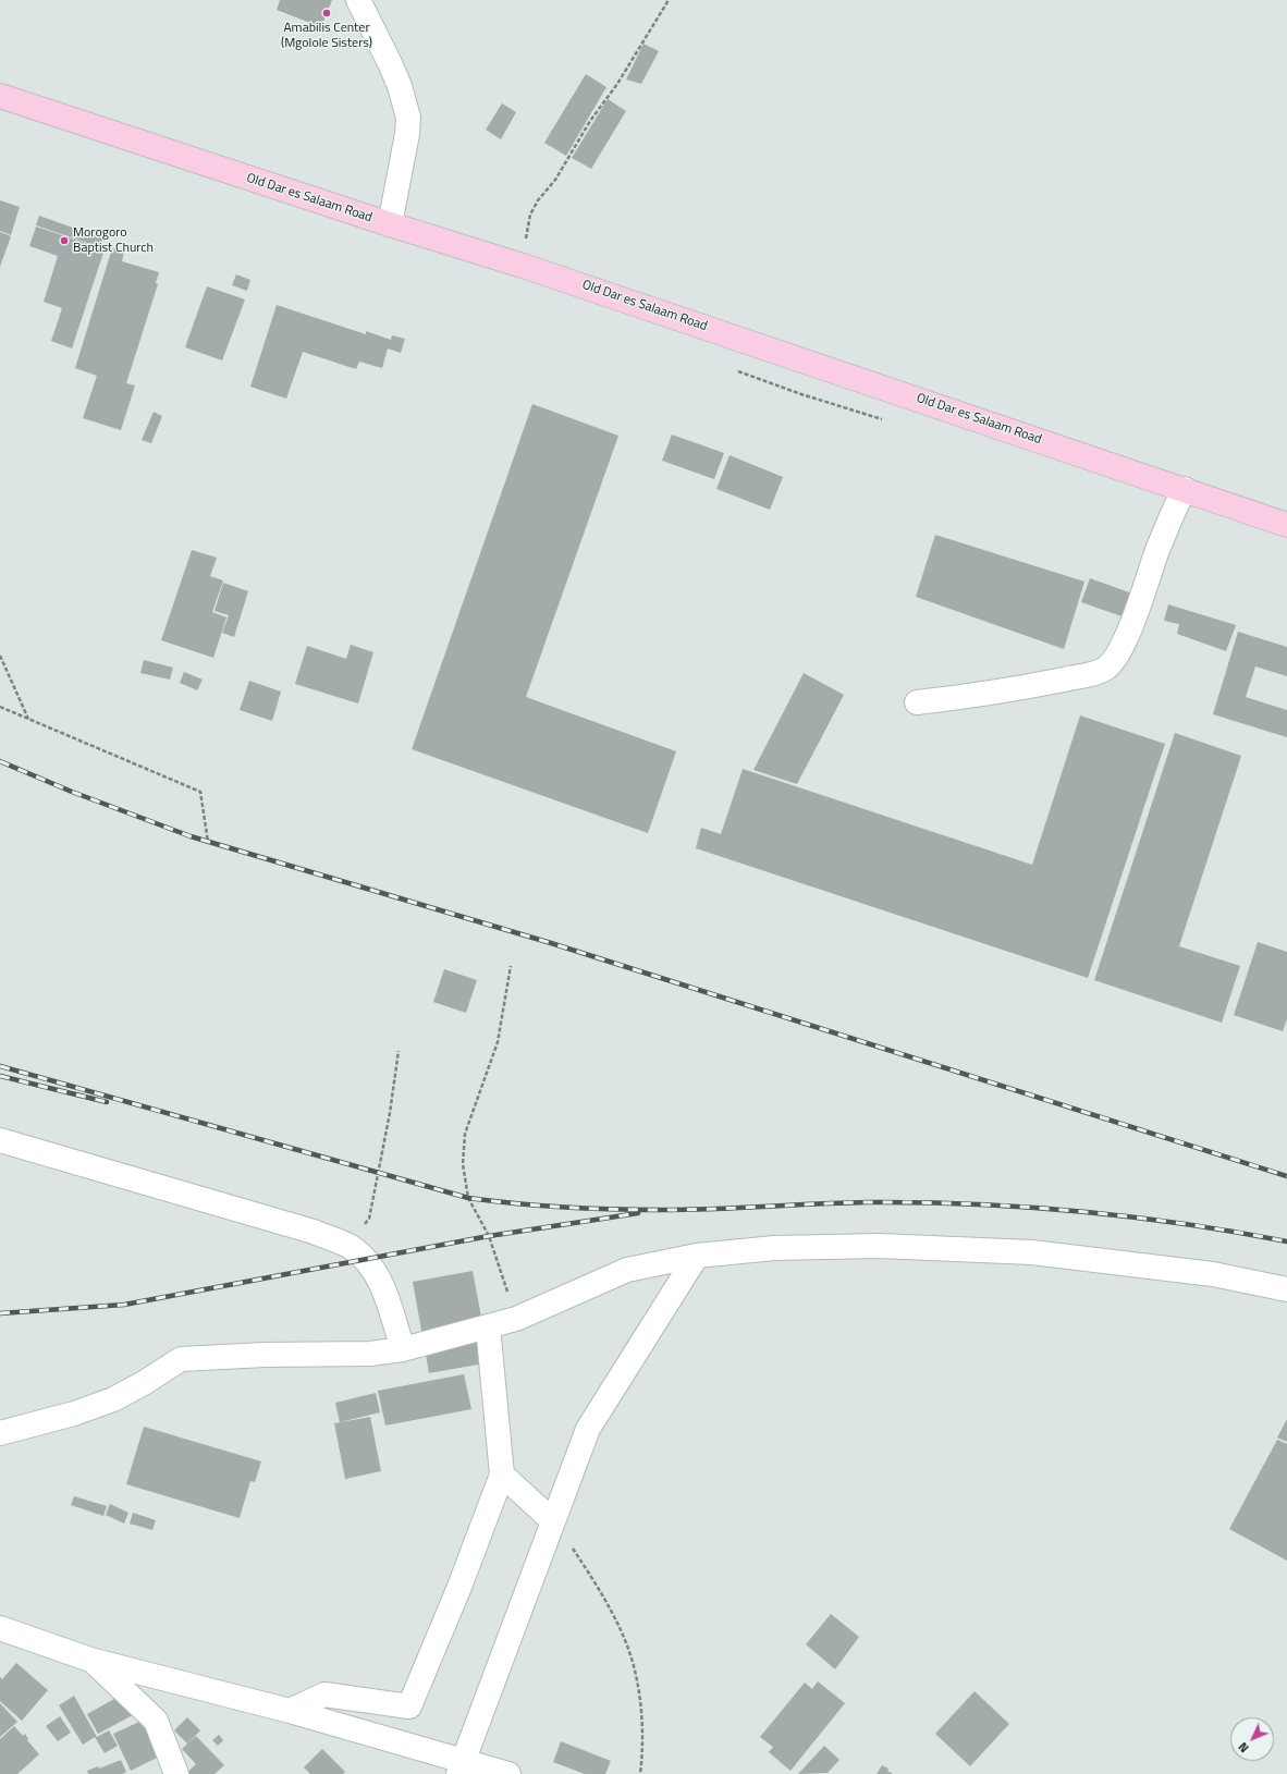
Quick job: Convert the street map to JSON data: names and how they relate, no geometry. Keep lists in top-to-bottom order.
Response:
{
  "streets": {
    "main road": ["Old Dar es Salaam Road"]
  },
  "places": ["Amabilis Center (Mgolole Sisters)", "Morogoro Baptist Church"],
  "north": "bottom left"
}
